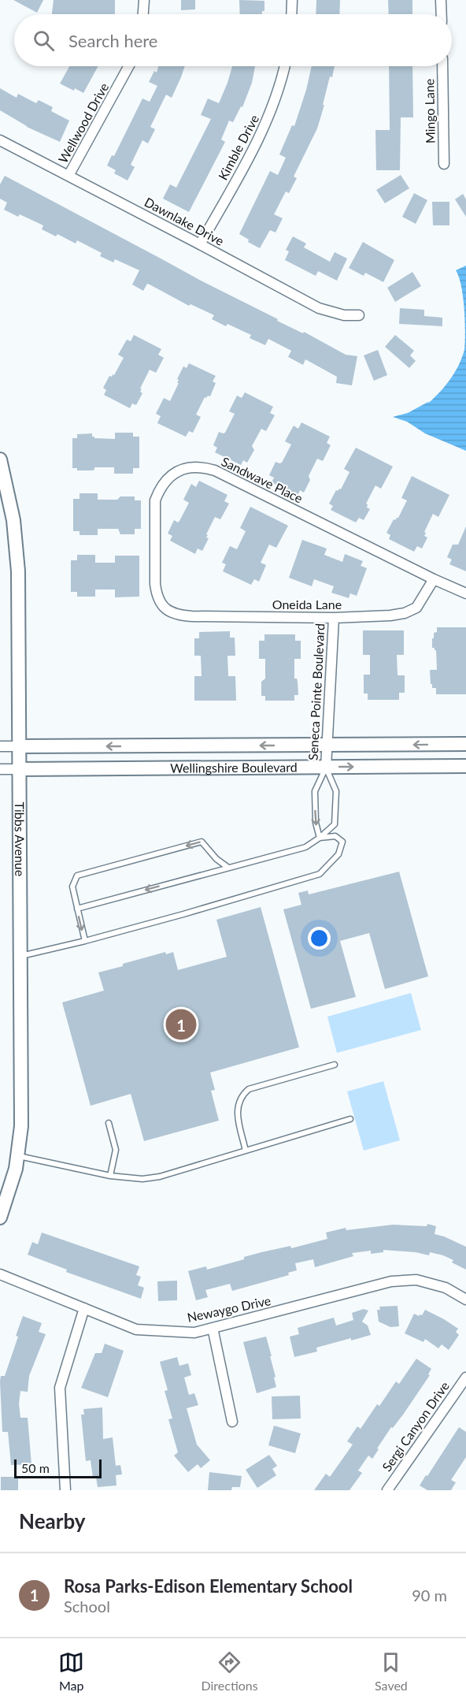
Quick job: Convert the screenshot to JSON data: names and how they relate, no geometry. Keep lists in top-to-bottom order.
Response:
{
  "streets": {
    "street": [
      "Mingo Lane",
      "Wellwood Drive",
      "Kimble Drive",
      "Dawnlake Drive",
      "Sandwave Place",
      "Oneida Lane",
      "Seneca Pointe Boulevard",
      "Wellingshire Boulevard",
      "Tibbs Avenue",
      "Newaygo Drive",
      "Sergi Canyon Drive"
    ]
  },
  "crossings": [
    ["Wellwood Drive", "Dawnlake Drive"],
    ["Kimble Drive", "Dawnlake Drive"],
    ["Sandwave Place", "Oneida Lane"],
    ["Oneida Lane", "Seneca Pointe Boulevard"],
    ["Seneca Pointe Boulevard", "Wellingshire Boulevard"],
    ["Wellingshire Boulevard", "Tibbs Avenue"]
  ],
  "scale_bar": "50 m",
  "page": {
    "search": "Search here",
    "pins": "1",
    "scale": "50 m",
    "heading": "Nearby",
    "list": [
      {
        "mark": "1",
        "name": "Rosa Parks-Edison Elementary School",
        "note": "School",
        "value": "90 m"
      }
    ],
    "nav": ["Map", "Directions", "Saved"]
  }
}
